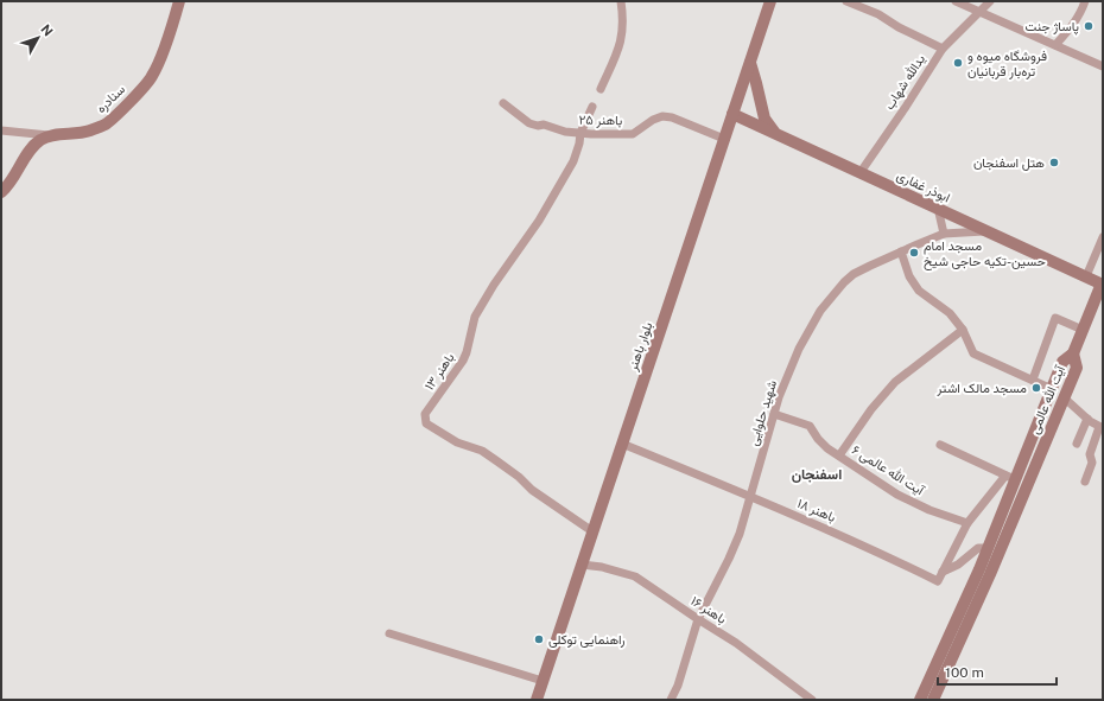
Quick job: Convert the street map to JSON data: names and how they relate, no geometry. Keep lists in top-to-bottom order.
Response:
{
  "streets": {
    "street": [
      "یدالله شهاب",
      "سنادره",
      "باهنر ۲۵",
      "ابوذر غفاری",
      "بلوار باهنر",
      "باهنر ۱۳",
      "آیت الله عالمی",
      "شهید حلوایی",
      "آیت الله عالمی ۶",
      "باهنر ۱۸",
      "باهنر ۱۶"
    ]
  },
  "crossings": [
    ["یدالله شهاب", "ابوذر غفاری"],
    ["باهنر ۲۵", "بلوار باهنر"],
    ["باهنر ۲۵", "باهنر ۱۳"],
    ["ابوذر غفاری", "بلوار باهنر"],
    ["ابوذر غفاری", "شهید حلوایی"],
    ["بلوار باهنر", "باهنر ۱۳"],
    ["بلوار باهنر", "باهنر ۱۸"],
    ["بلوار باهنر", "باهنر ۱۶"],
    ["شهید حلوایی", "آیت الله عالمی ۶"],
    ["شهید حلوایی", "باهنر ۱۸"],
    ["شهید حلوایی", "باهنر ۱۶"]
  ],
  "districts": ["اسفنجان"],
  "places": [
    "پاساژ جنت",
    "فروشگاه میوه و تره‌بار قربانیان",
    "هتل اسفنجان",
    "مسجد امام حسین-تکیه حاجی شیخ",
    "مسجد مالک اشتر",
    "راهنمایی توکلی"
  ],
  "scale_bar": "100 m",
  "north": "top right"
}
